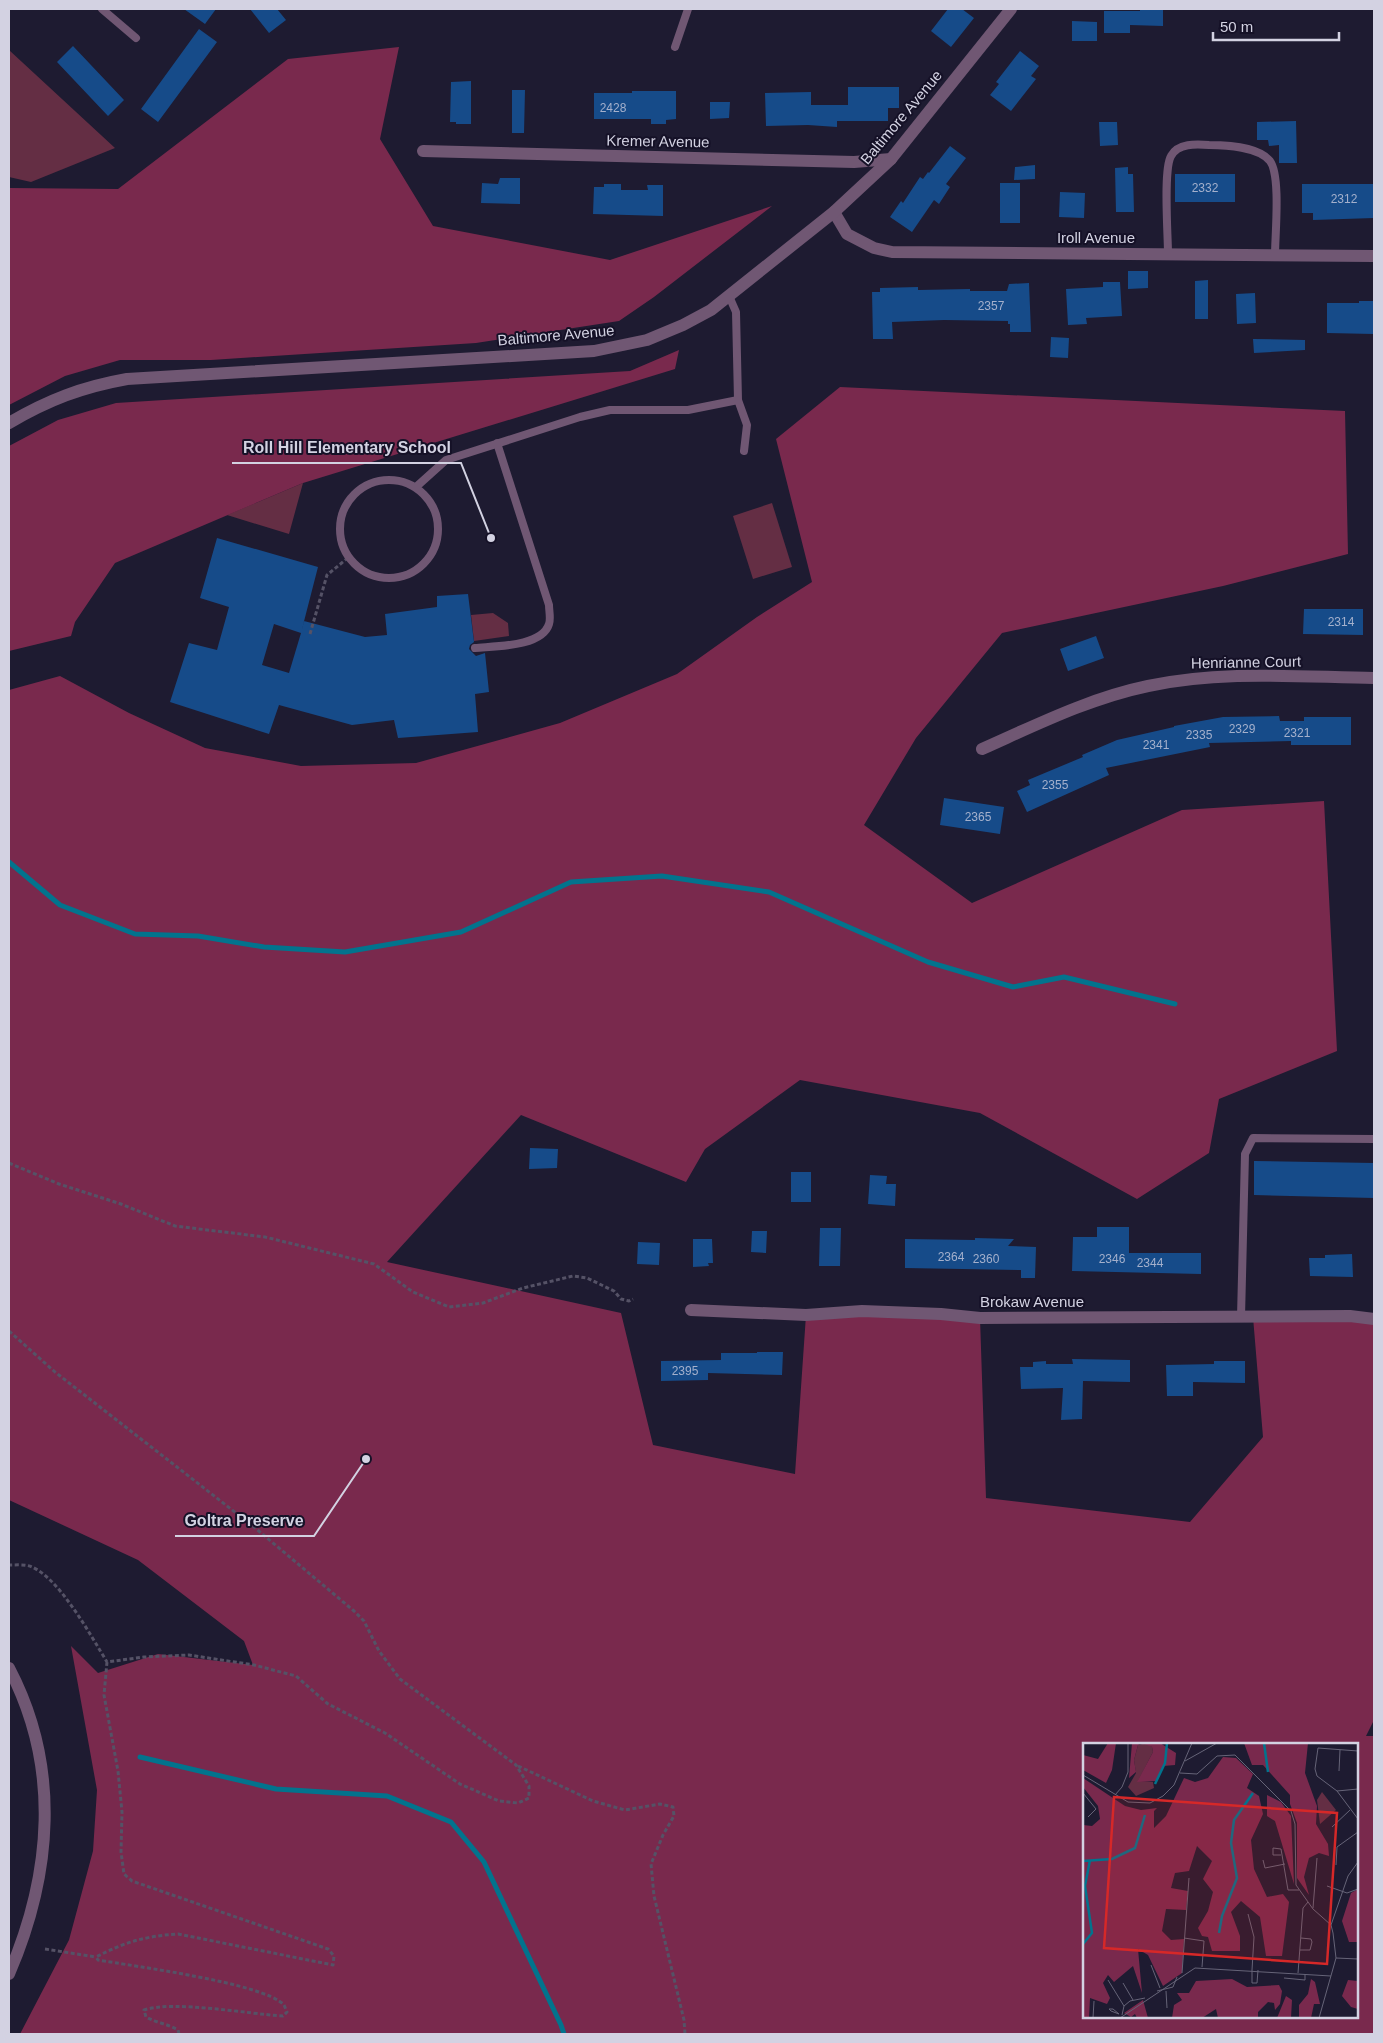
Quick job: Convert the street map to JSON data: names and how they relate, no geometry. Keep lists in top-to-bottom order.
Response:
{
  "streets": {
    "street": [
      "Baltimore Avenue",
      "Kremer Avenue",
      "Iroll Avenue",
      "Henrianne Court",
      "Brokaw Avenue"
    ]
  },
  "crossings": [
    ["Baltimore Avenue", "Kremer Avenue"],
    ["Baltimore Avenue", "Iroll Avenue"]
  ],
  "places": ["Roll Hill Elementary School", "Goltra Preserve"],
  "house_numbers": [
    "2428",
    "2332",
    "2312",
    "2357",
    "2314",
    "2329",
    "2321",
    "2335",
    "2341",
    "2355",
    "2365",
    "2364",
    "2360",
    "2346",
    "2344",
    "2395"
  ],
  "scale_bar": "50 m"
}
